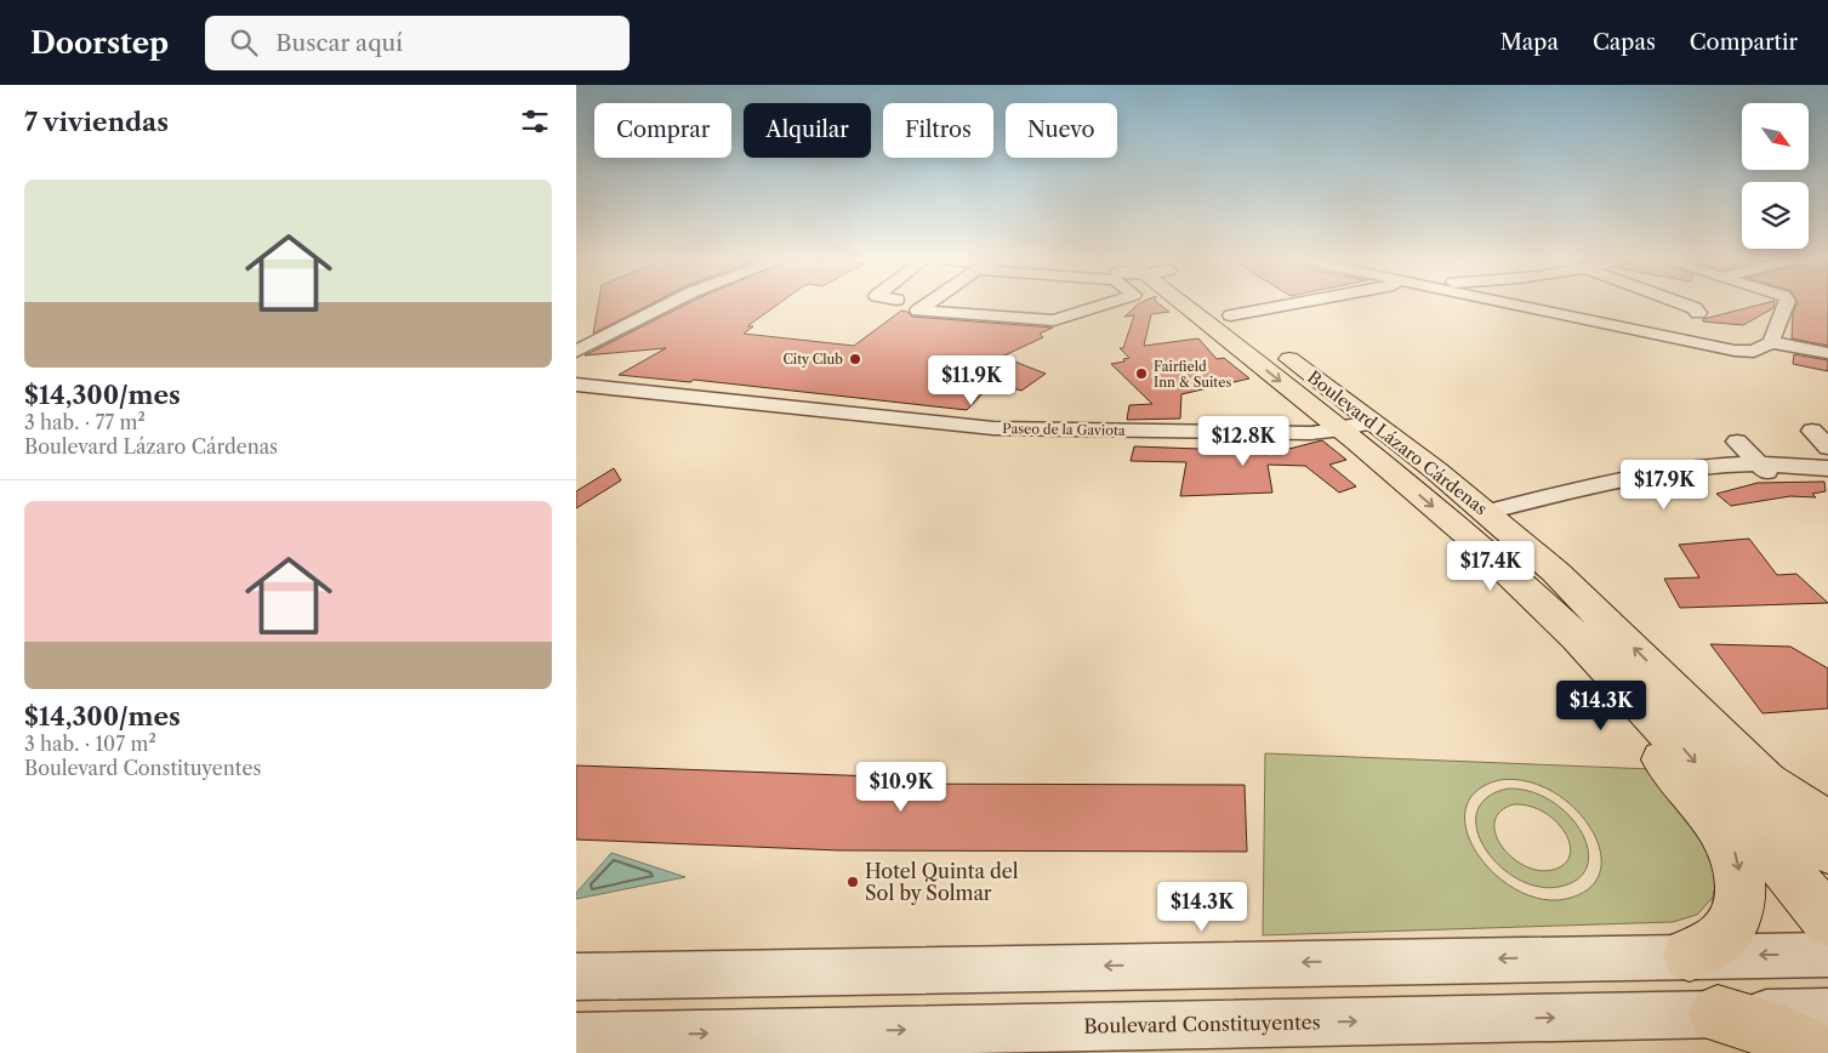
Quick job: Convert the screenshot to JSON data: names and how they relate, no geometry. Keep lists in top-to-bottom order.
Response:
{
  "streets": {
    "main road": ["Boulevard Lázaro Cárdenas"],
    "street": ["Paseo de la Gaviota", "Boulevard Constituyentes"]
  },
  "crossings": [
    ["Paseo de la Gaviota", "Boulevard Lázaro Cárdenas"]
  ],
  "places": ["City Club", "Fairfield Inn & Suites", "Hotel Quinta del Sol by Solmar"],
  "north": "bottom right",
  "page": {
    "header": "Doorstep",
    "search": "Buscar aquí",
    "nav": ["Mapa", "Capas", "Compartir"],
    "heading": "7 viviendas",
    "chip": [
      "Comprar",
      "Alquilar",
      "Filtros",
      "Nuevo"
    ],
    "list": [
      {
        "name": "$14,300/mes",
        "note": "3 hab. · 77 m² · Boulevard Lázaro Cárdenas"
      },
      {
        "name": "$14,300/mes",
        "note": "3 hab. · 107 m² · Boulevard Constituyentes"
      }
    ],
    "price": [
      "$11.9K",
      "$12.8K",
      "$17.9K",
      "$17.4K",
      "$14.3K",
      "$10.9K",
      "$14.3K"
    ]
  }
}
